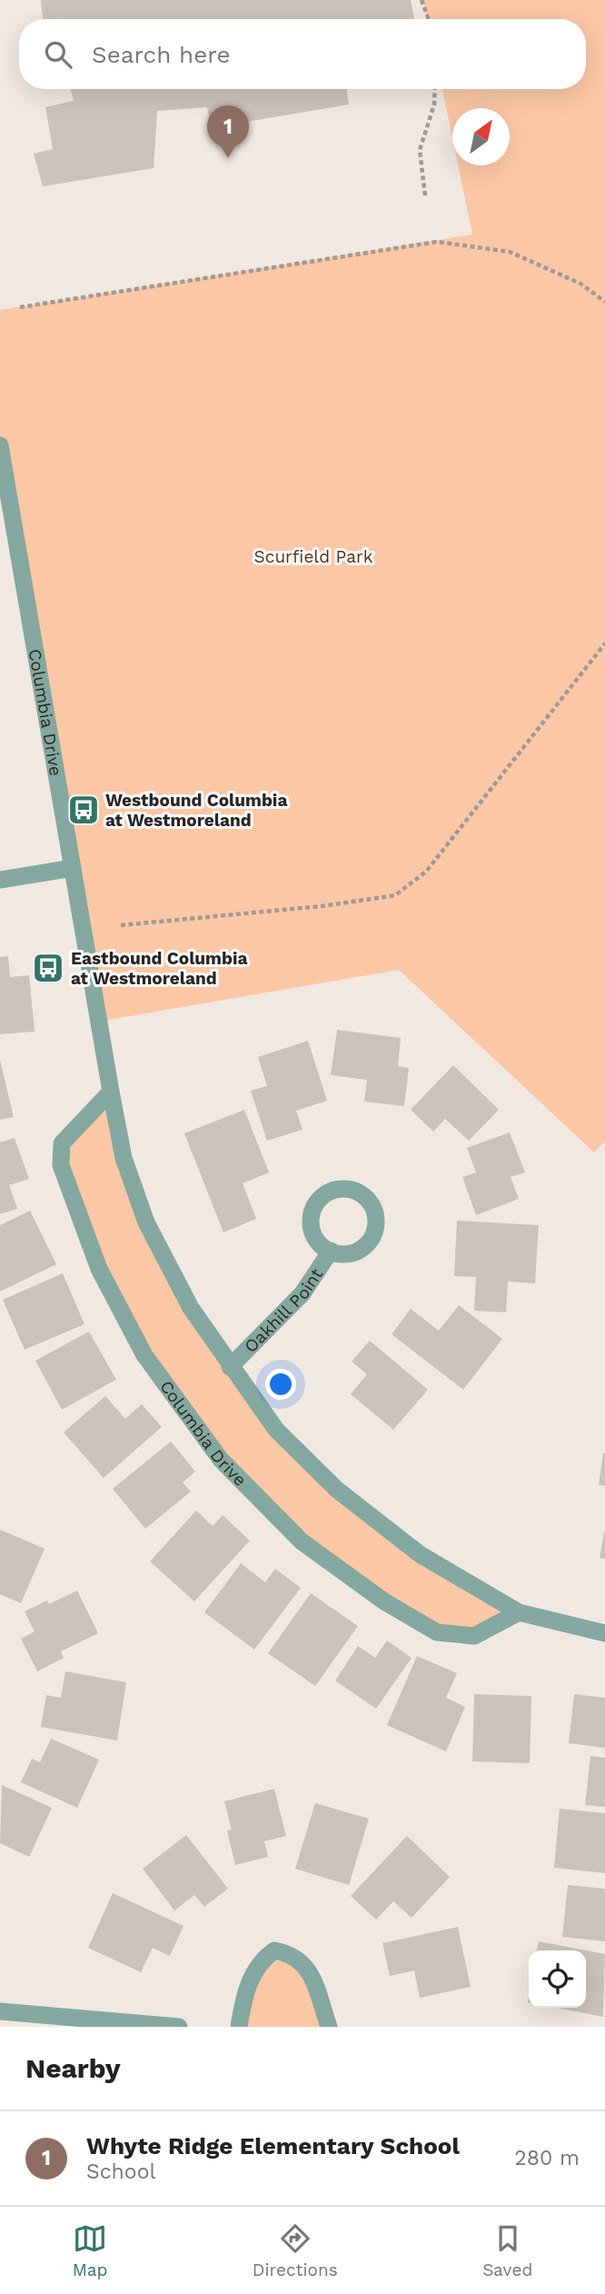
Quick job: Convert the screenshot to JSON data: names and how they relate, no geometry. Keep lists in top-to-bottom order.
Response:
{
  "streets": {
    "street": ["Columbia Drive", "Oakhill Point"]
  },
  "crossings": [
    ["Columbia Drive", "Oakhill Point"]
  ],
  "parks": ["Scurfield Park"],
  "places": {
    "bus stop": ["Westbound Columbia at Westmoreland", "Eastbound Columbia at Westmoreland"]
  },
  "north": "top right",
  "page": {
    "search": "Search here",
    "pins": "1",
    "heading": "Nearby",
    "list": [
      {
        "mark": "1",
        "name": "Whyte Ridge Elementary School",
        "note": "School",
        "value": "280 m"
      }
    ],
    "nav": ["Map", "Directions", "Saved"]
  }
}
